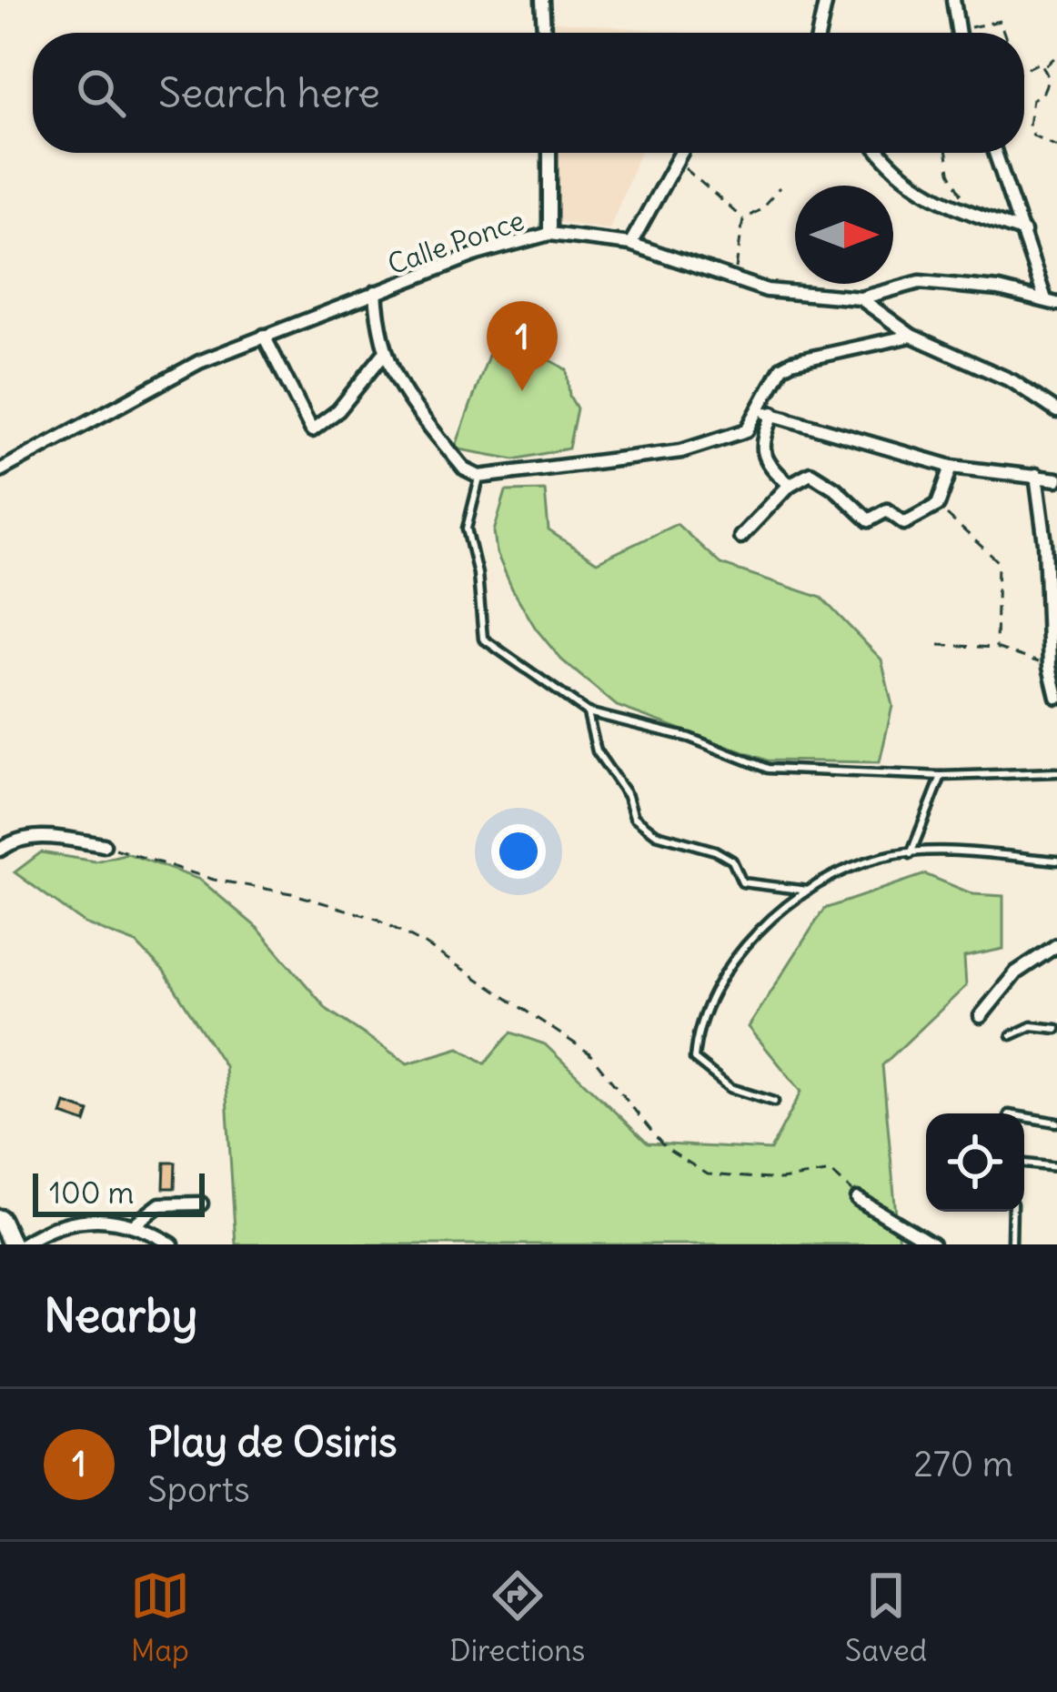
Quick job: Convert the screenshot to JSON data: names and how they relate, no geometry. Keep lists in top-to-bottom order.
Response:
{
  "streets": {
    "street": ["Calle Ponce"]
  },
  "scale_bar": "100 m",
  "north": "right",
  "page": {
    "search": "Search here",
    "pins": "1",
    "scale": "100 m",
    "heading": "Nearby",
    "list": [
      {
        "mark": "1",
        "name": "Play de Osiris",
        "note": "Sports",
        "value": "270 m"
      }
    ],
    "nav": ["Map", "Directions", "Saved"]
  }
}
